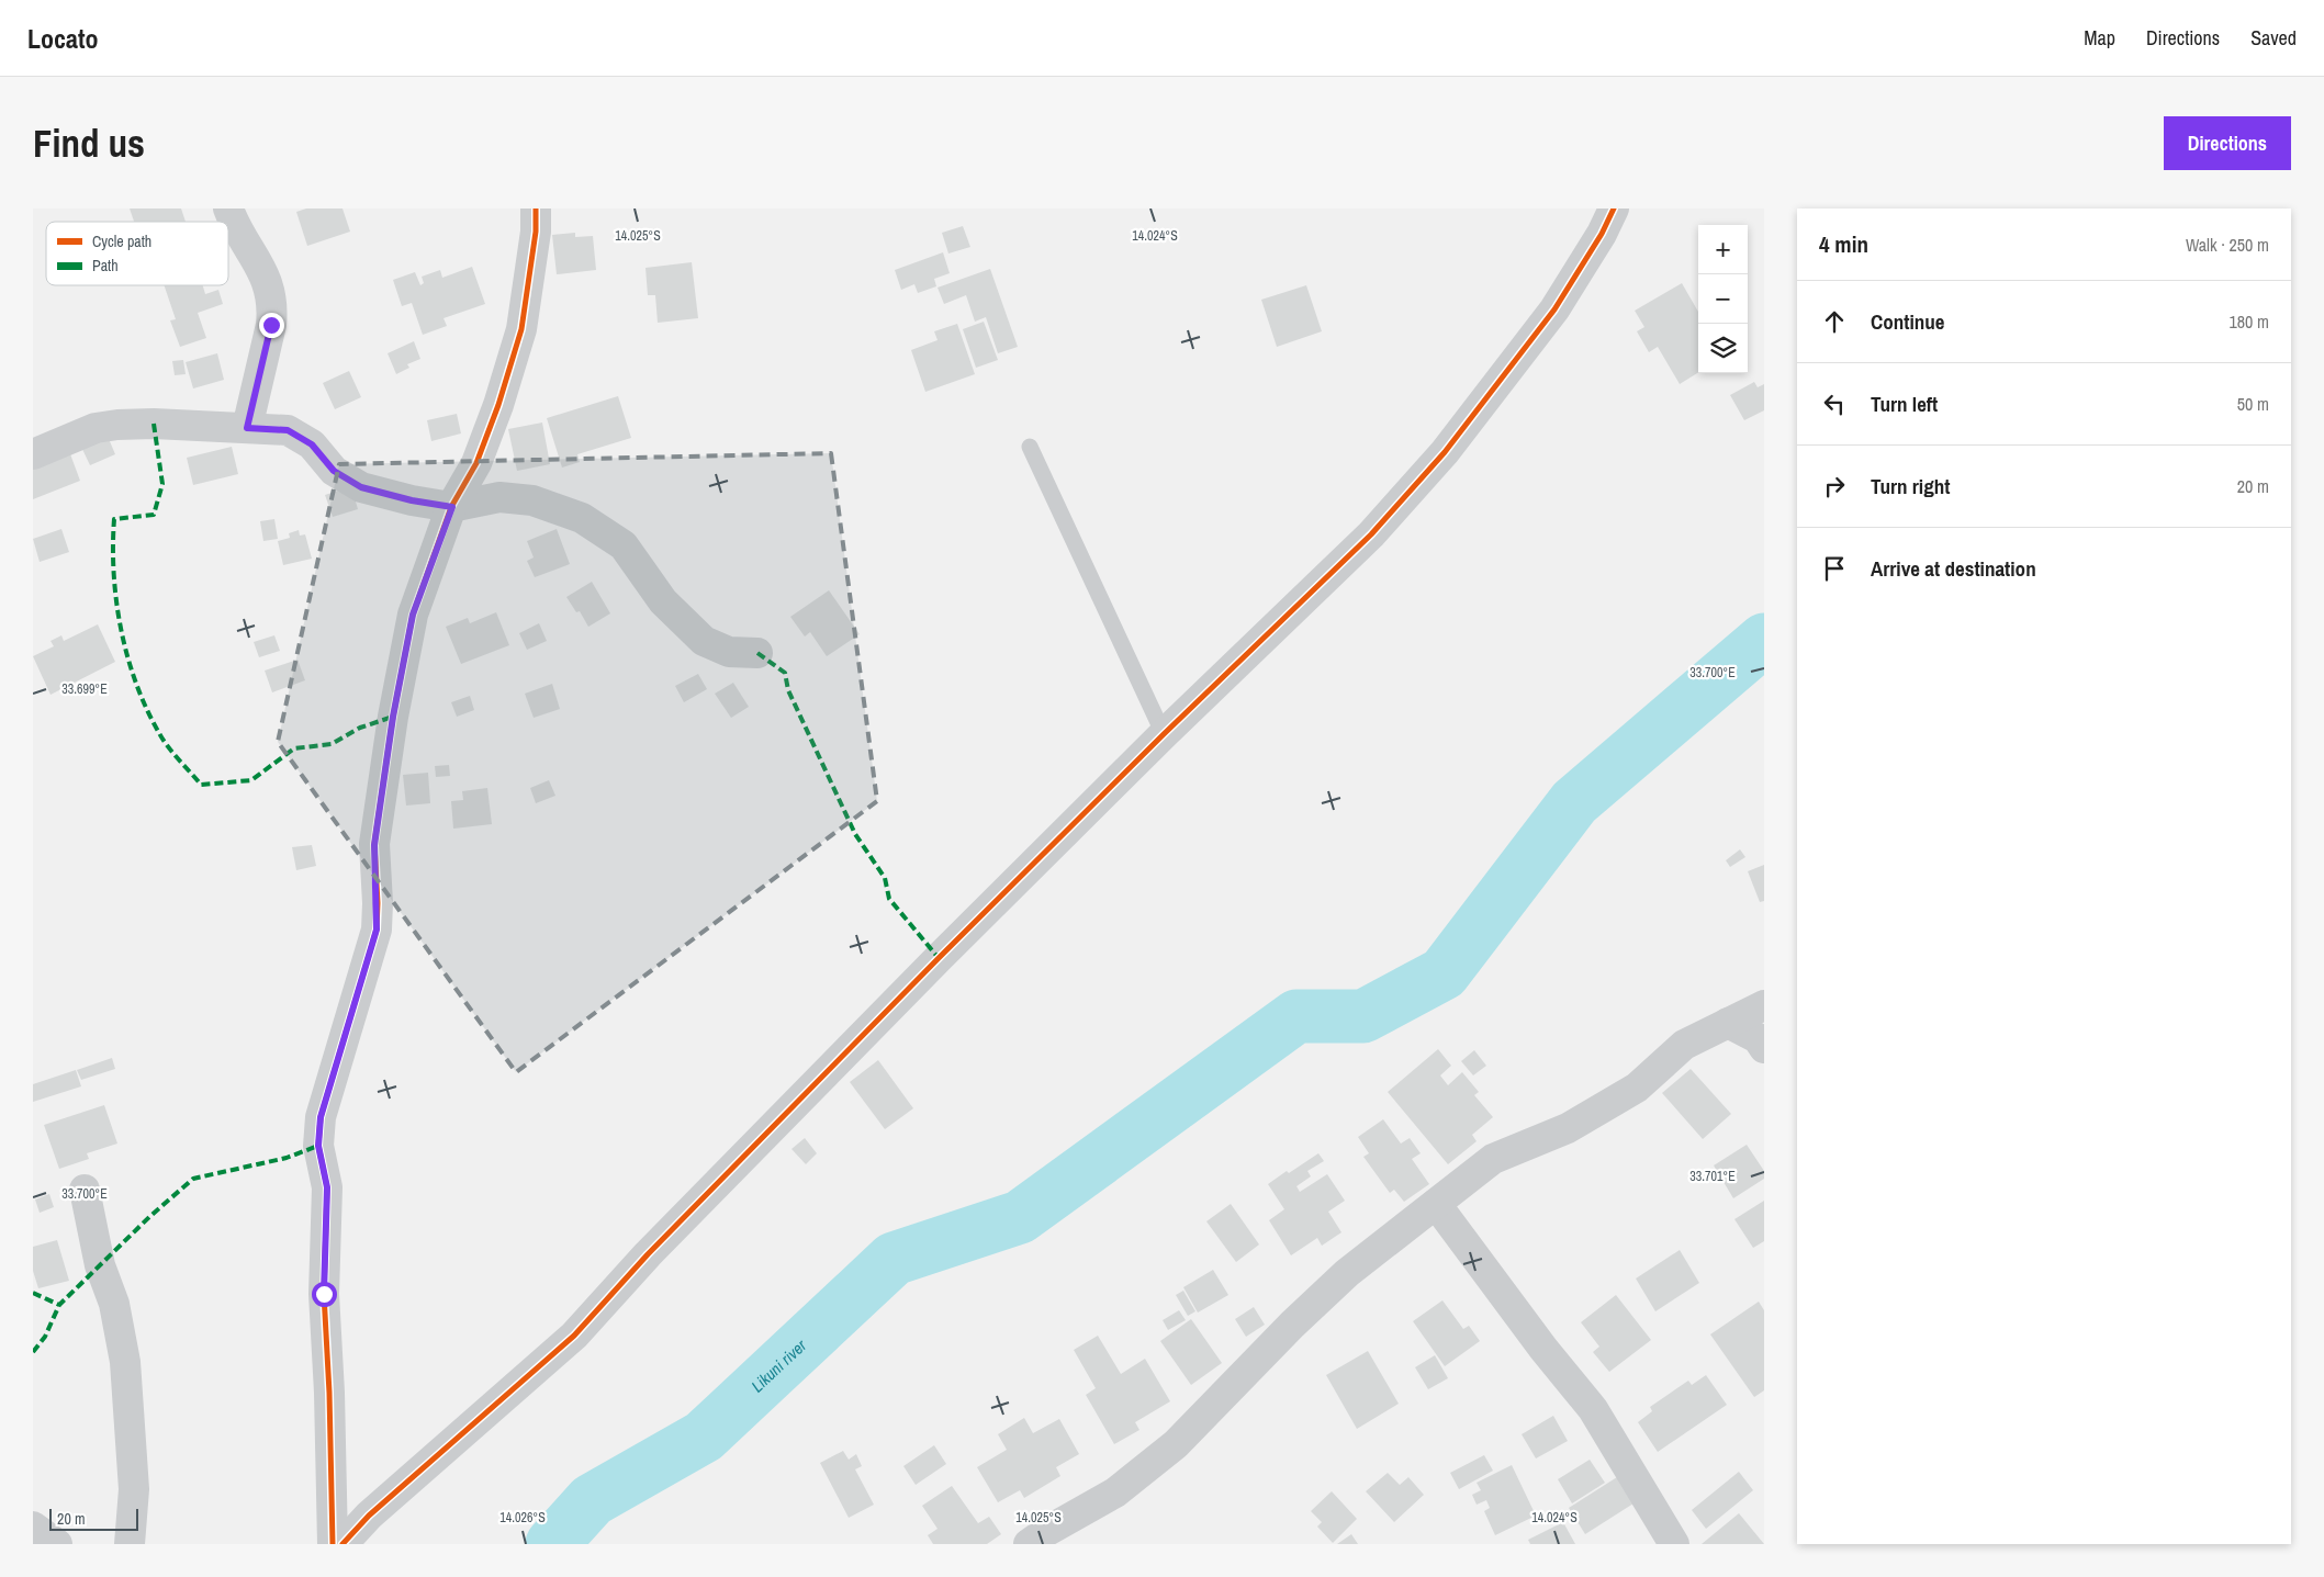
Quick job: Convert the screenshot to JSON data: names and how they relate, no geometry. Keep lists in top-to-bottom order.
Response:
{
  "water": ["Likuni river"],
  "legend": ["Cycle path", "Path"],
  "scale_bar": "20 m",
  "page": {
    "header": "Locato",
    "nav": ["Map", "Directions", "Saved"],
    "buttons": "Directions",
    "title": "Find us",
    "heading": ["4 min", "Walk · 250 m"],
    "map_buttons": ["+", "−"],
    "list": [
      ["Continue", "180 m"],
      ["Turn left", "50 m"],
      ["Turn right", "20 m"],
      "Arrive at destination"
    ],
    "scale": "20 m"
  },
  "coordinates": [
    "14.025°S",
    "14.024°S",
    "33.700°E",
    "33.699°E",
    "33.701°E",
    "14.026°S"
  ]
}
